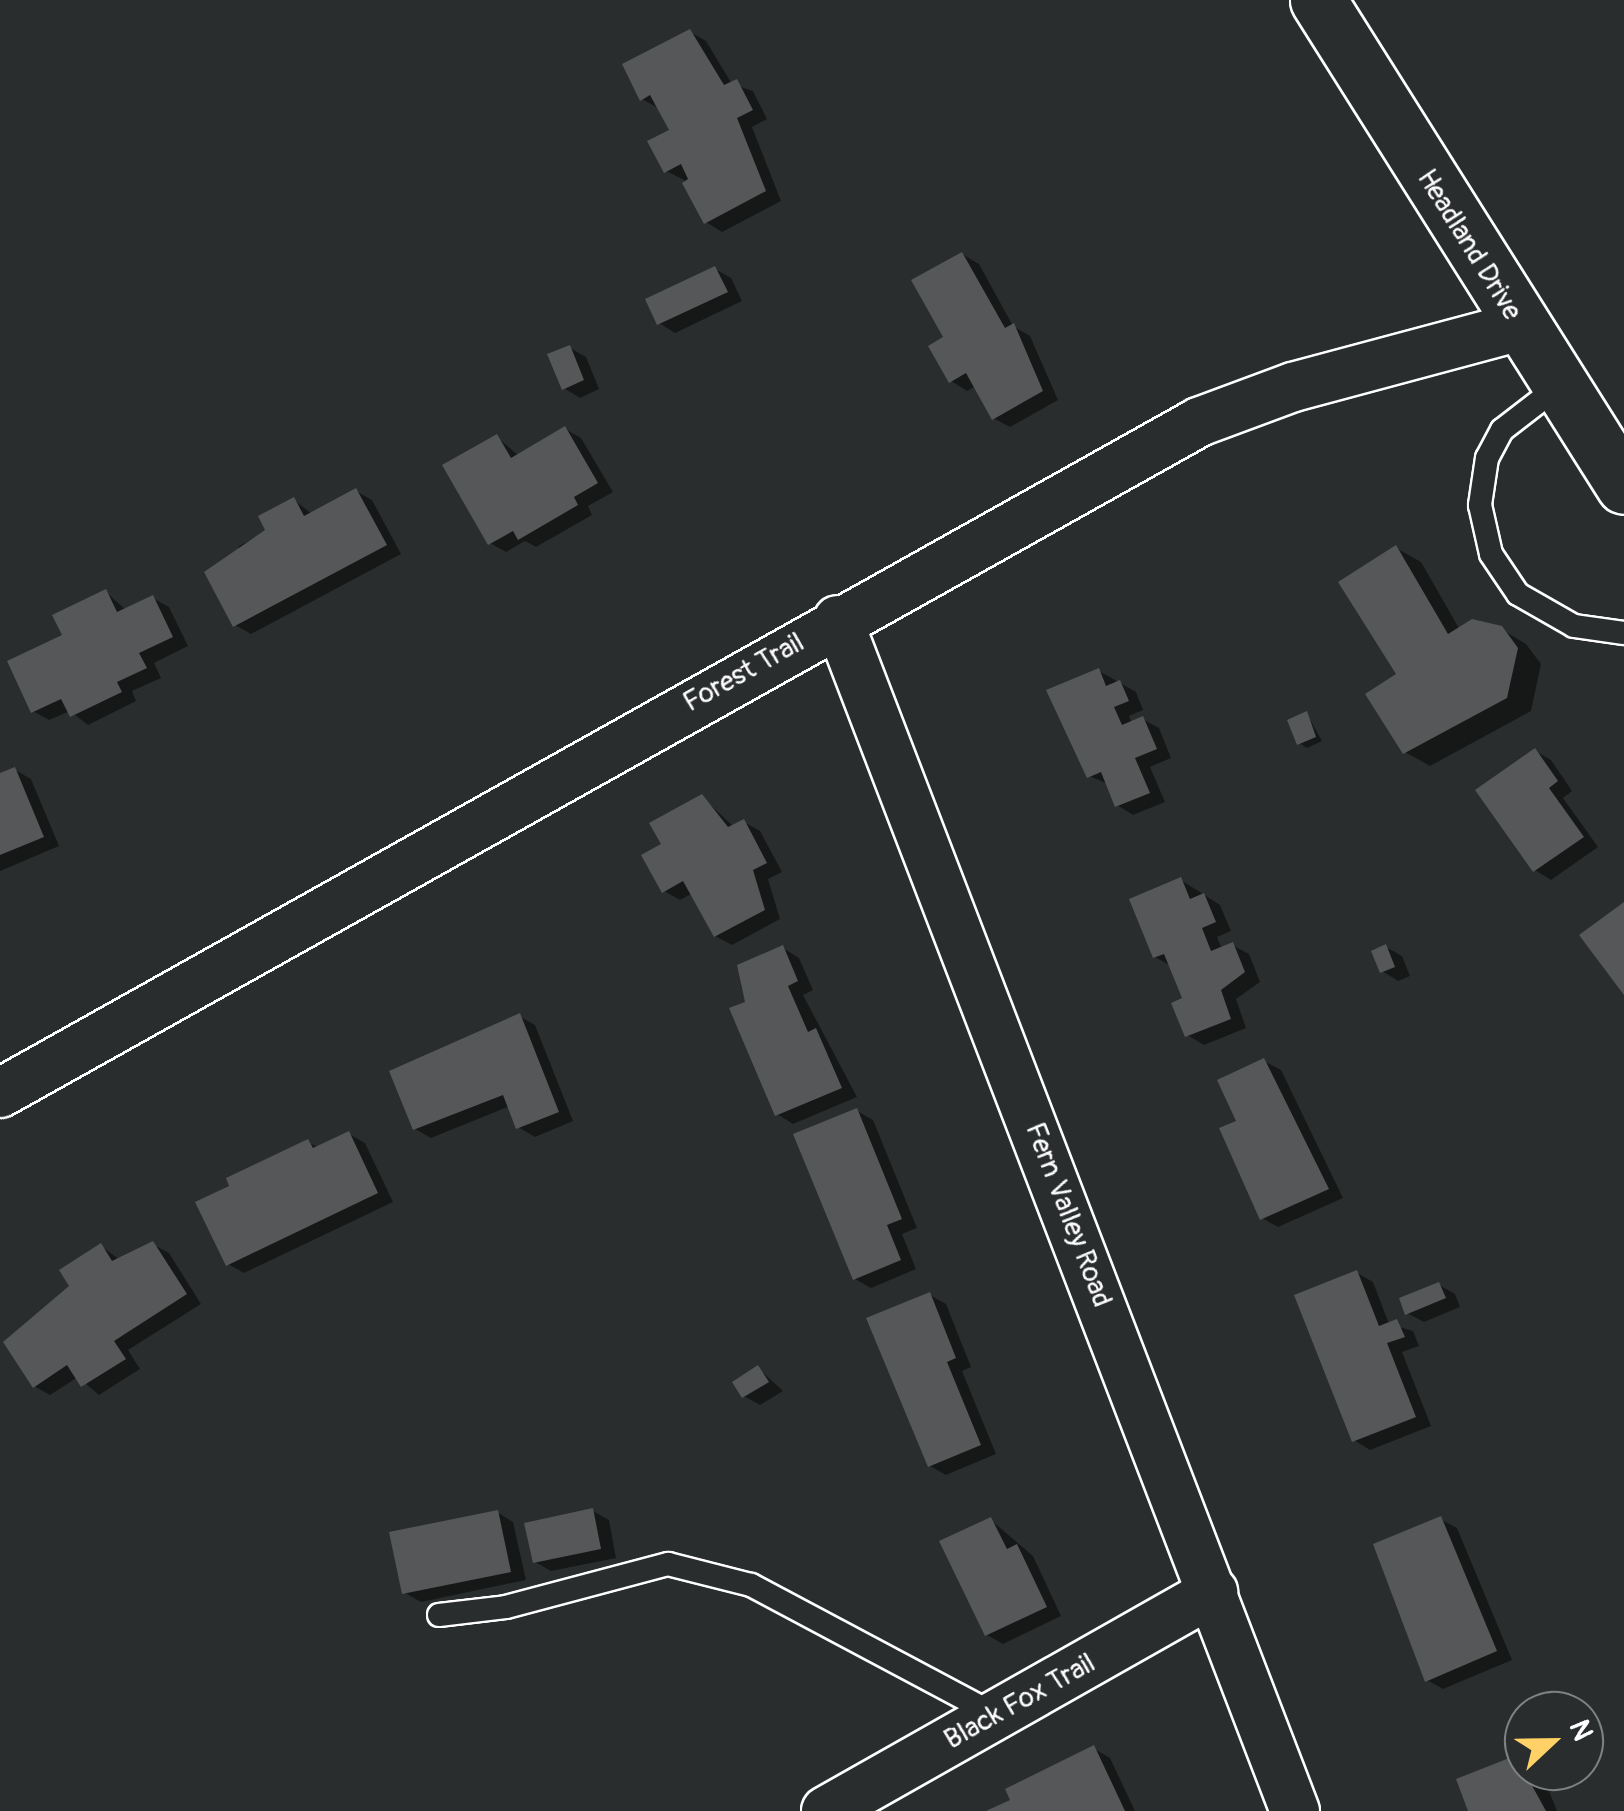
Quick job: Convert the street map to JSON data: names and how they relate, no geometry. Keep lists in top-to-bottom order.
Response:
{
  "streets": {
    "main road": ["Headland Drive"],
    "street": ["Forest Trail", "Fern Valley Road", "Black Fox Trail"]
  },
  "crossings": [
    ["Headland Drive", "Forest Trail"],
    ["Forest Trail", "Fern Valley Road"],
    ["Fern Valley Road", "Black Fox Trail"]
  ],
  "north": "right"
}
